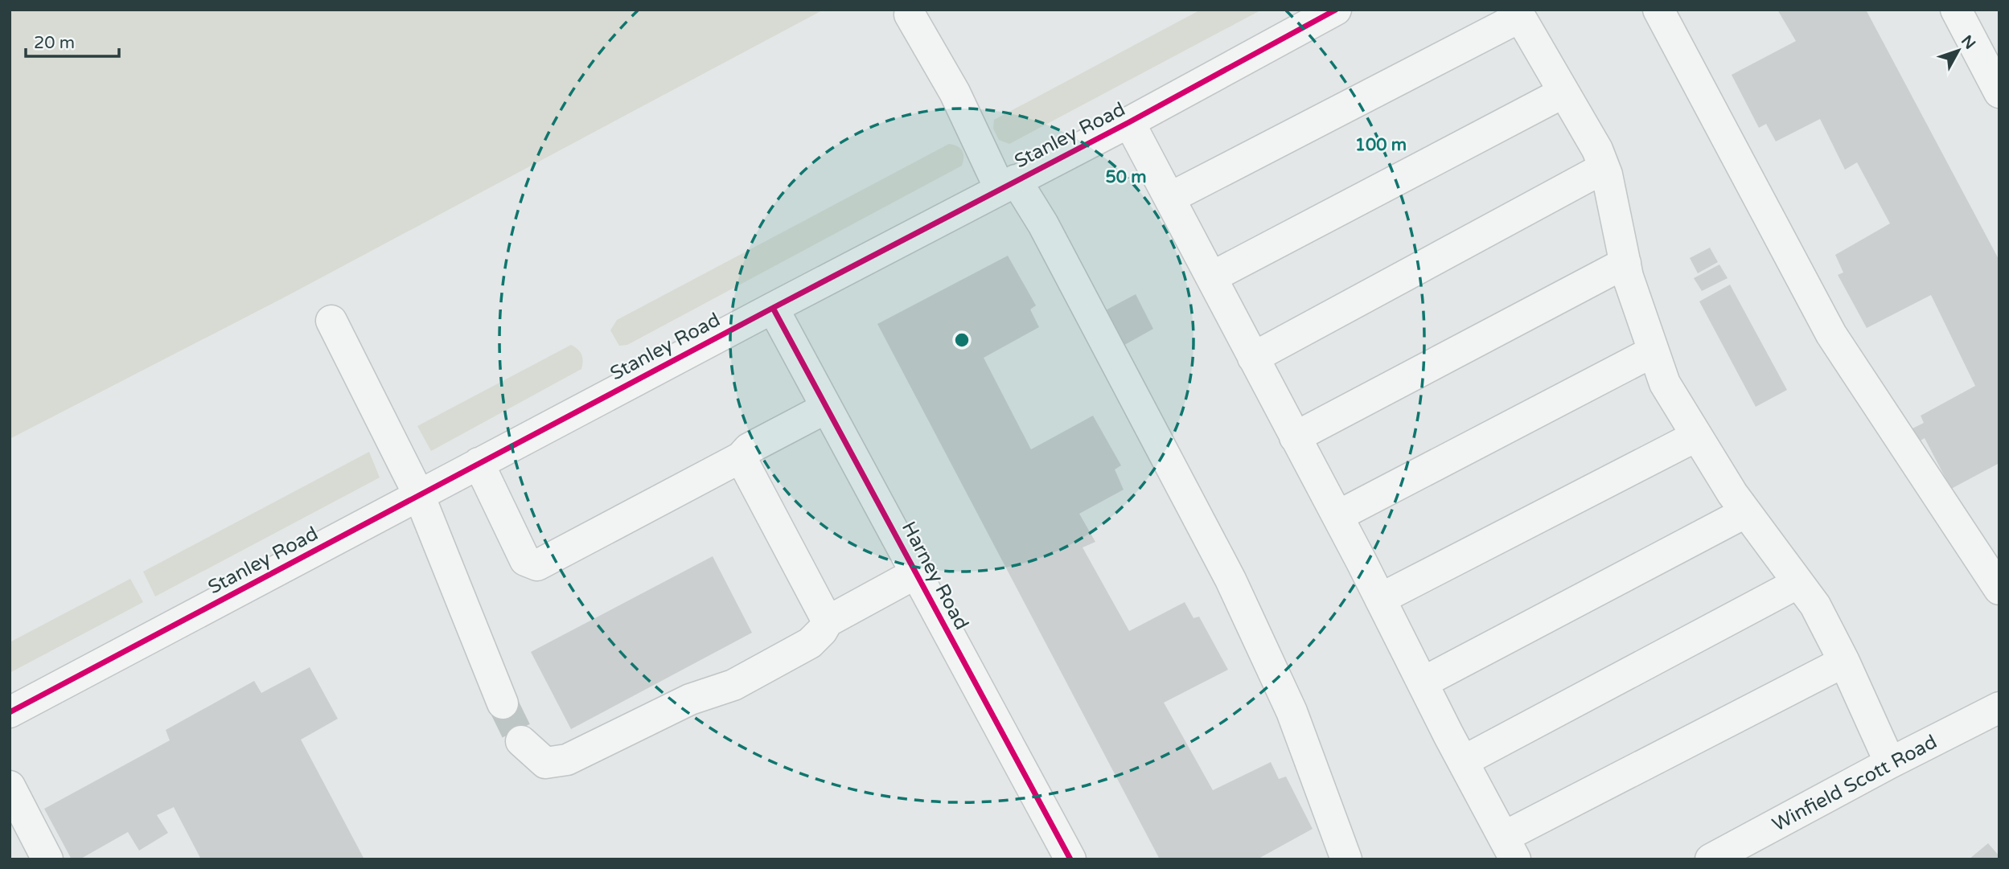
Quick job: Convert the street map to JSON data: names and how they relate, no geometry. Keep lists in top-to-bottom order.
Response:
{
  "streets": {
    "street": ["Stanley Road", "Harney Road", "Winfield Scott Road"]
  },
  "crossings": [
    ["Stanley Road", "Harney Road"]
  ],
  "scale_bar": "20 m",
  "north": "top right",
  "rings": ["100 m", "50 m"]
}
